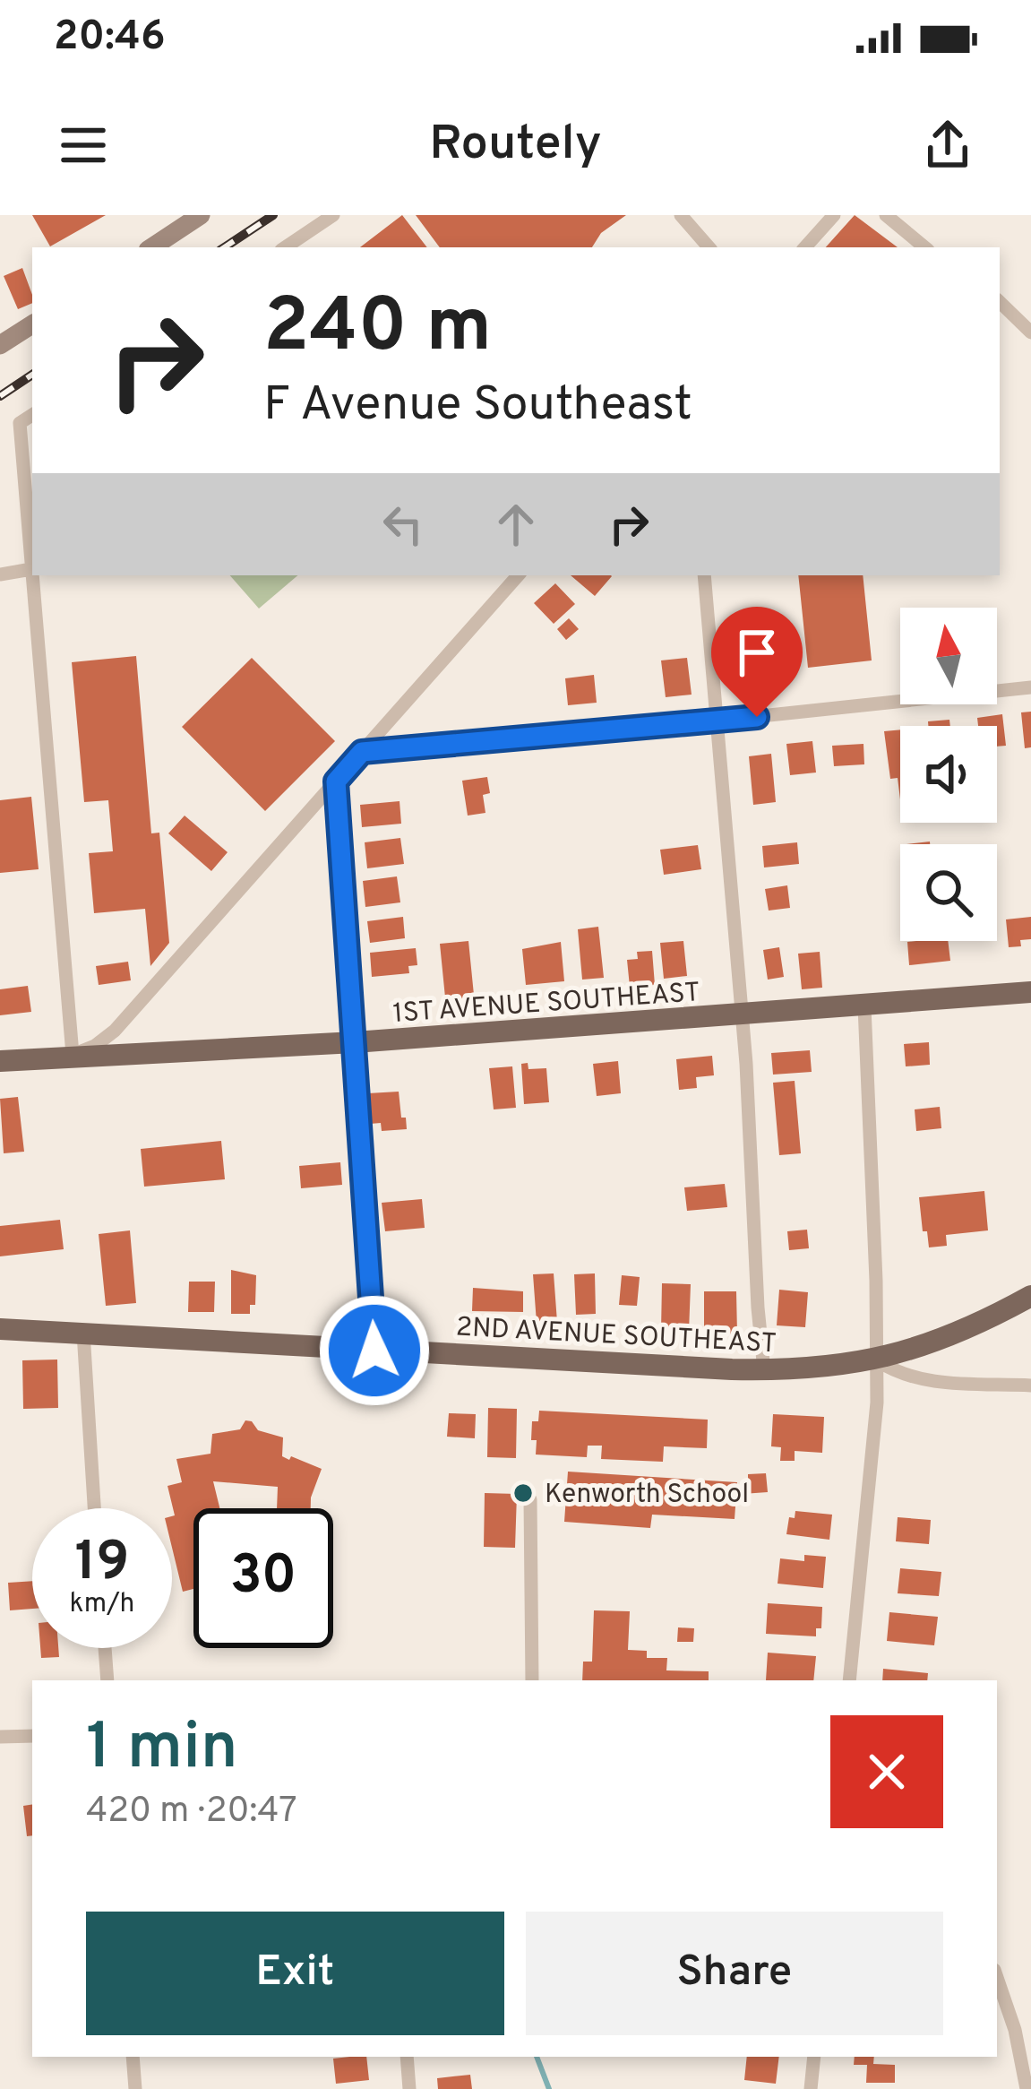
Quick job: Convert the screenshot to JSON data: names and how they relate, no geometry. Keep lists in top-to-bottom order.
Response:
{
  "streets": {
    "main road": ["1ST AVENUE SOUTHEAST", "2ND AVENUE SOUTHEAST"]
  },
  "places": ["Kenworth School"],
  "north": "top",
  "page": {
    "status": "20:46",
    "header": "Routely",
    "turn": ["240 m", "F Avenue Southeast"],
    "speed": "19 km/h",
    "limit": "30",
    "heading": ["1 min", "420 m · 20:47"],
    "buttons": ["Exit", "Share"]
  }
}
